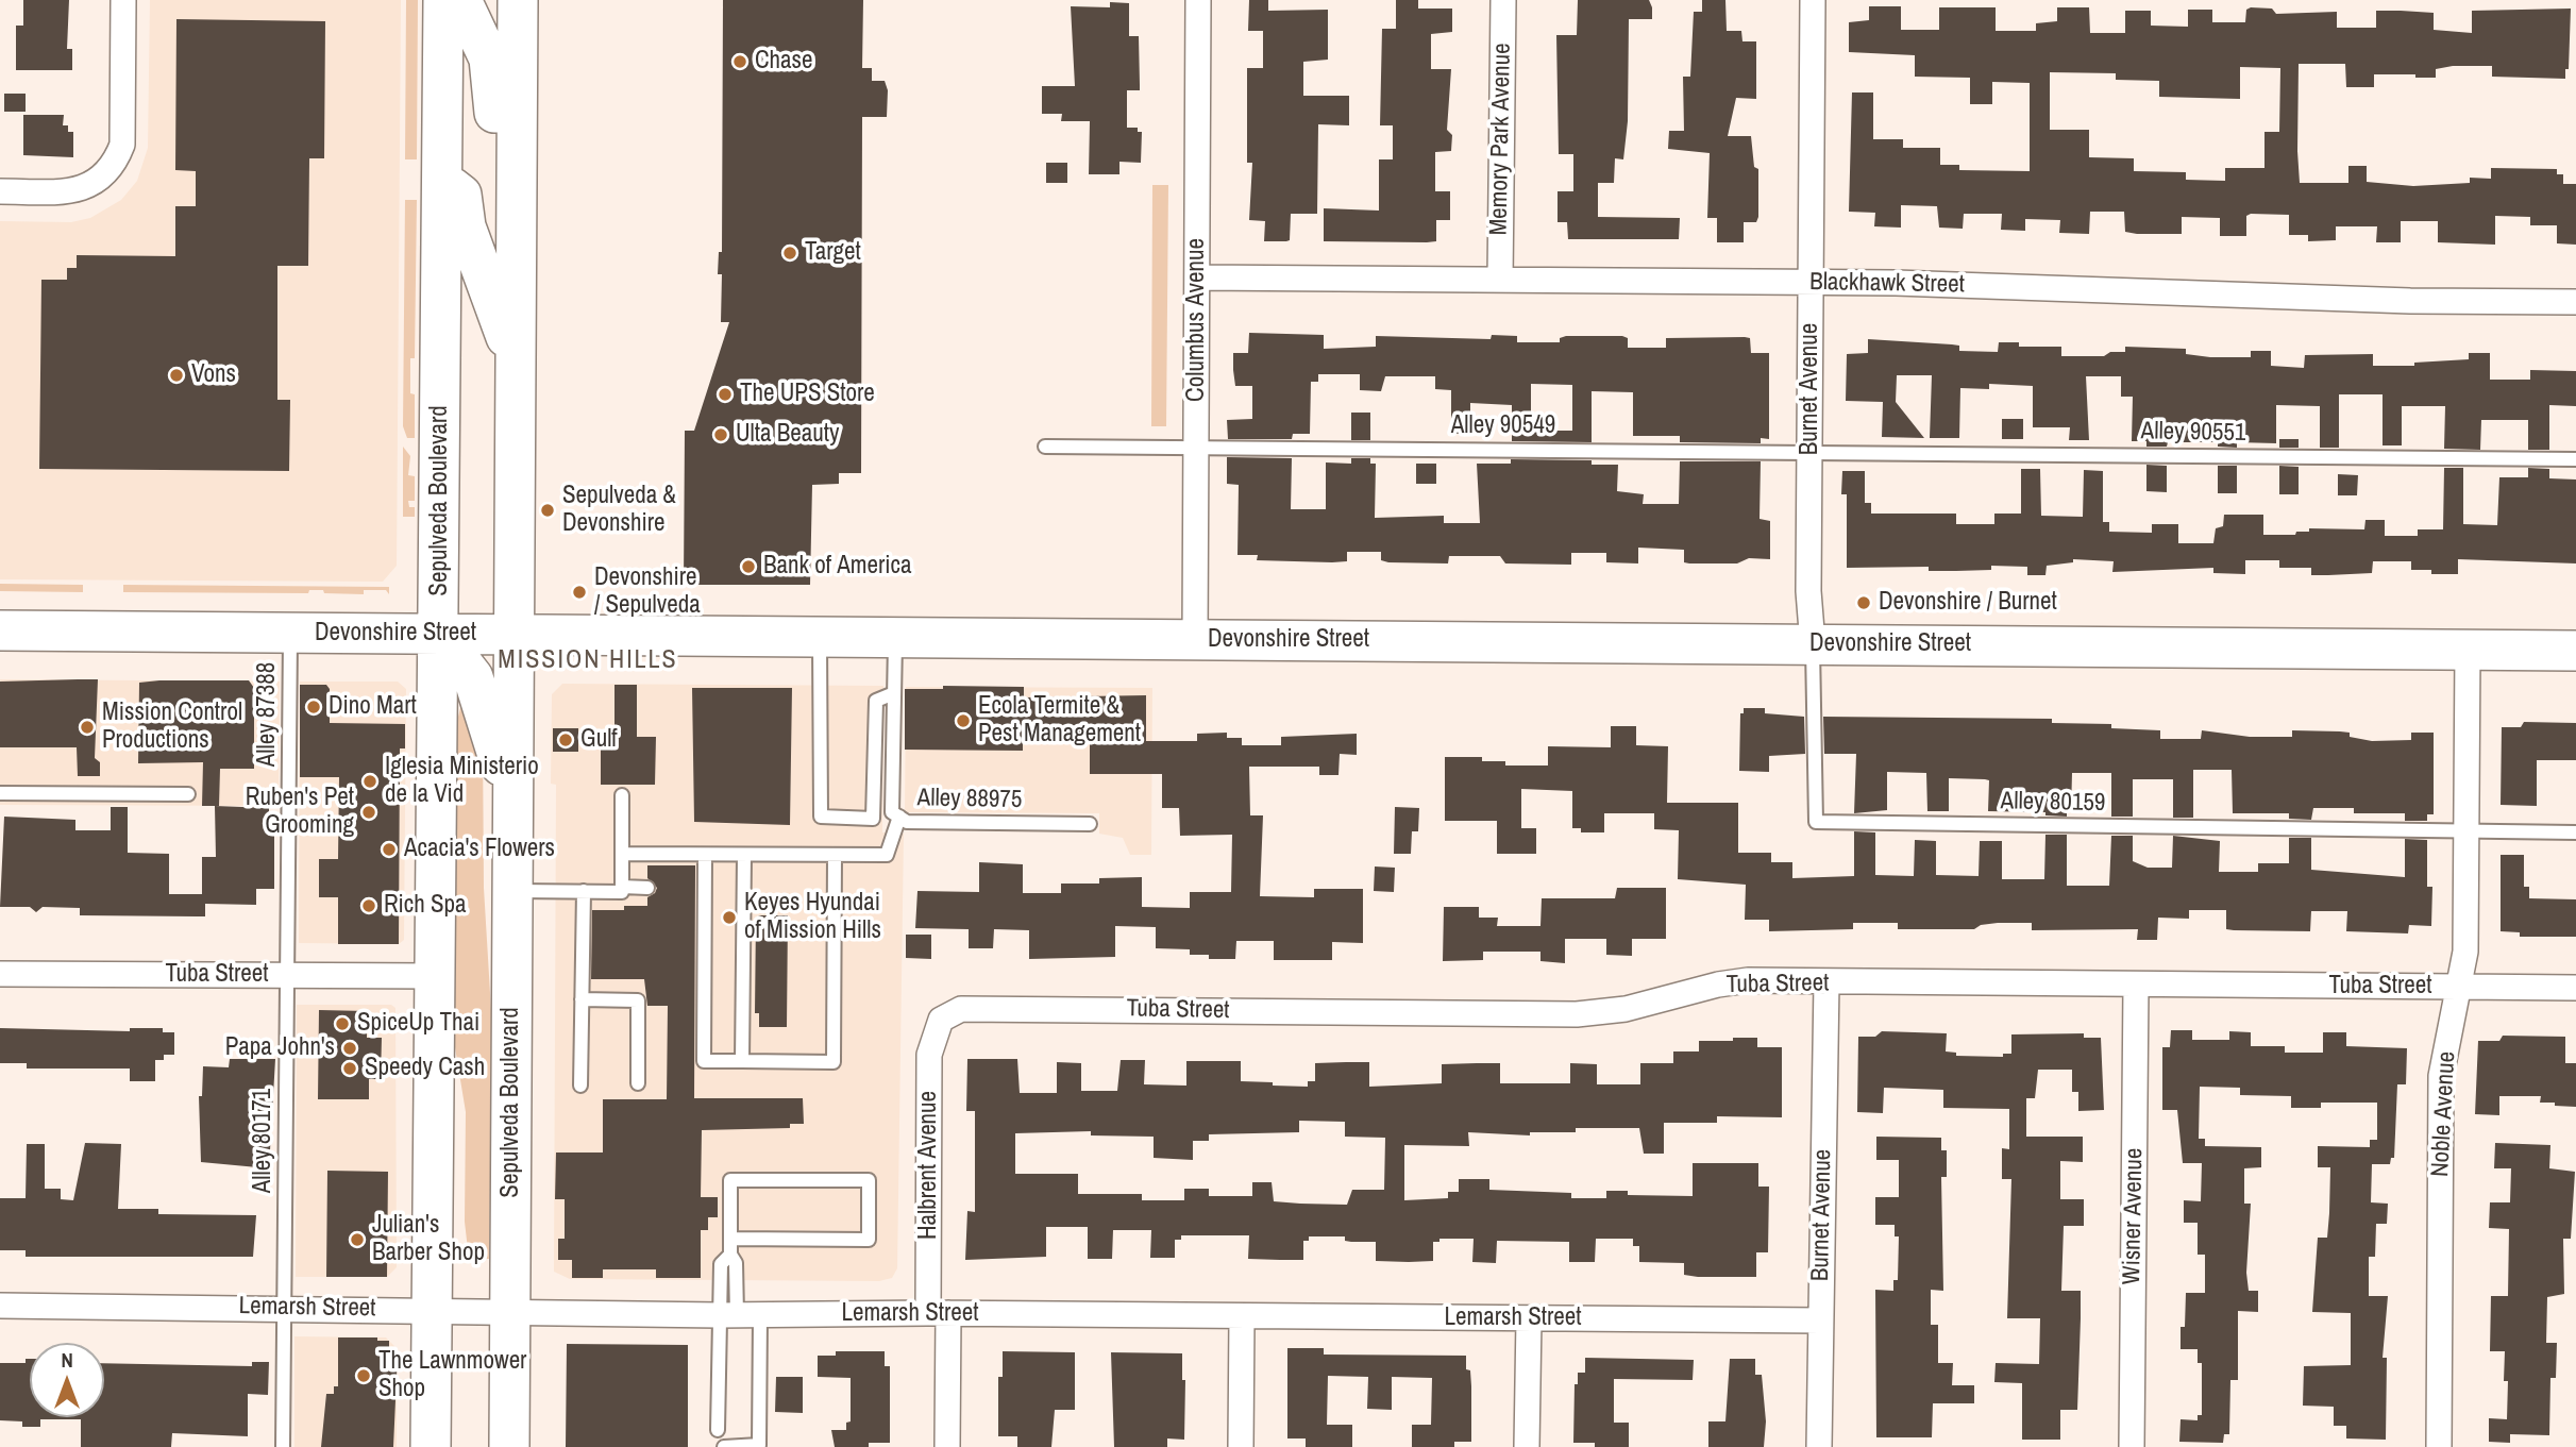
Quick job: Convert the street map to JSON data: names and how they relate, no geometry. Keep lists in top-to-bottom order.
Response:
{
  "streets": {
    "main road": ["Sepulveda Boulevard", "Devonshire Street"],
    "street": [
      "Memory Park Avenue",
      "Blackhawk Street",
      "Columbus Avenue",
      "Burnet Avenue",
      "Tuba Street",
      "Noble Avenue",
      "Halbrent Avenue",
      "Wisner Avenue",
      "Lemarsh Street"
    ],
    "lane": [
      "Alley 90549",
      "Alley 90551",
      "Alley 87388",
      "Alley 88975",
      "Alley 80159",
      "Alley 80171"
    ]
  },
  "crossings": [
    ["Memory Park Avenue", "Blackhawk Street"],
    ["Blackhawk Street", "Columbus Avenue"],
    ["Blackhawk Street", "Burnet Avenue"],
    ["Columbus Avenue", "Alley 90549"],
    ["Columbus Avenue", "Devonshire Street"],
    ["Burnet Avenue", "Alley 90549"],
    ["Burnet Avenue", "Alley 90551"],
    ["Burnet Avenue", "Devonshire Street"],
    ["Burnet Avenue", "Alley 80159"],
    ["Burnet Avenue", "Tuba Street"],
    ["Burnet Avenue", "Lemarsh Street"],
    ["Alley 90549", "Alley 90551"],
    ["Sepulveda Boulevard", "Devonshire Street"],
    ["Sepulveda Boulevard", "Tuba Street"],
    ["Sepulveda Boulevard", "Lemarsh Street"],
    ["Devonshire Street", "Alley 87388"],
    ["Devonshire Street", "Alley 88975"],
    ["Devonshire Street", "Alley 80159"],
    ["Devonshire Street", "Noble Avenue"],
    ["Alley 87388", "Tuba Street"],
    ["Alley 87388", "Alley 80171"],
    ["Alley 80159", "Noble Avenue"],
    ["Tuba Street", "Noble Avenue"],
    ["Tuba Street", "Alley 80171"],
    ["Tuba Street", "Halbrent Avenue"],
    ["Tuba Street", "Wisner Avenue"],
    ["Alley 80171", "Lemarsh Street"],
    ["Halbrent Avenue", "Lemarsh Street"]
  ],
  "districts": ["MISSION HILLS"],
  "places": [
    "Chase",
    "Target",
    "Vons",
    "The UPS Store",
    "Ulta Beauty",
    "Sepulveda & Devonshire",
    "Bank of America",
    "Devonshire / Sepulveda",
    "Devonshire / Burnet",
    "Dino Mart",
    "Ecola Termite & Pest Management",
    "Mission Control Productions",
    "Gulf",
    "Iglesia Ministerio de la Vid",
    "Ruben's Pet Grooming",
    "Acacia's Flowers",
    "Rich Spa",
    "Keyes Hyundai of Mission Hills",
    "SpiceUp Thai",
    "Papa John's",
    "Speedy Cash",
    "Julian's Barber Shop",
    "The Lawnmower Shop"
  ],
  "north": "top"
}
